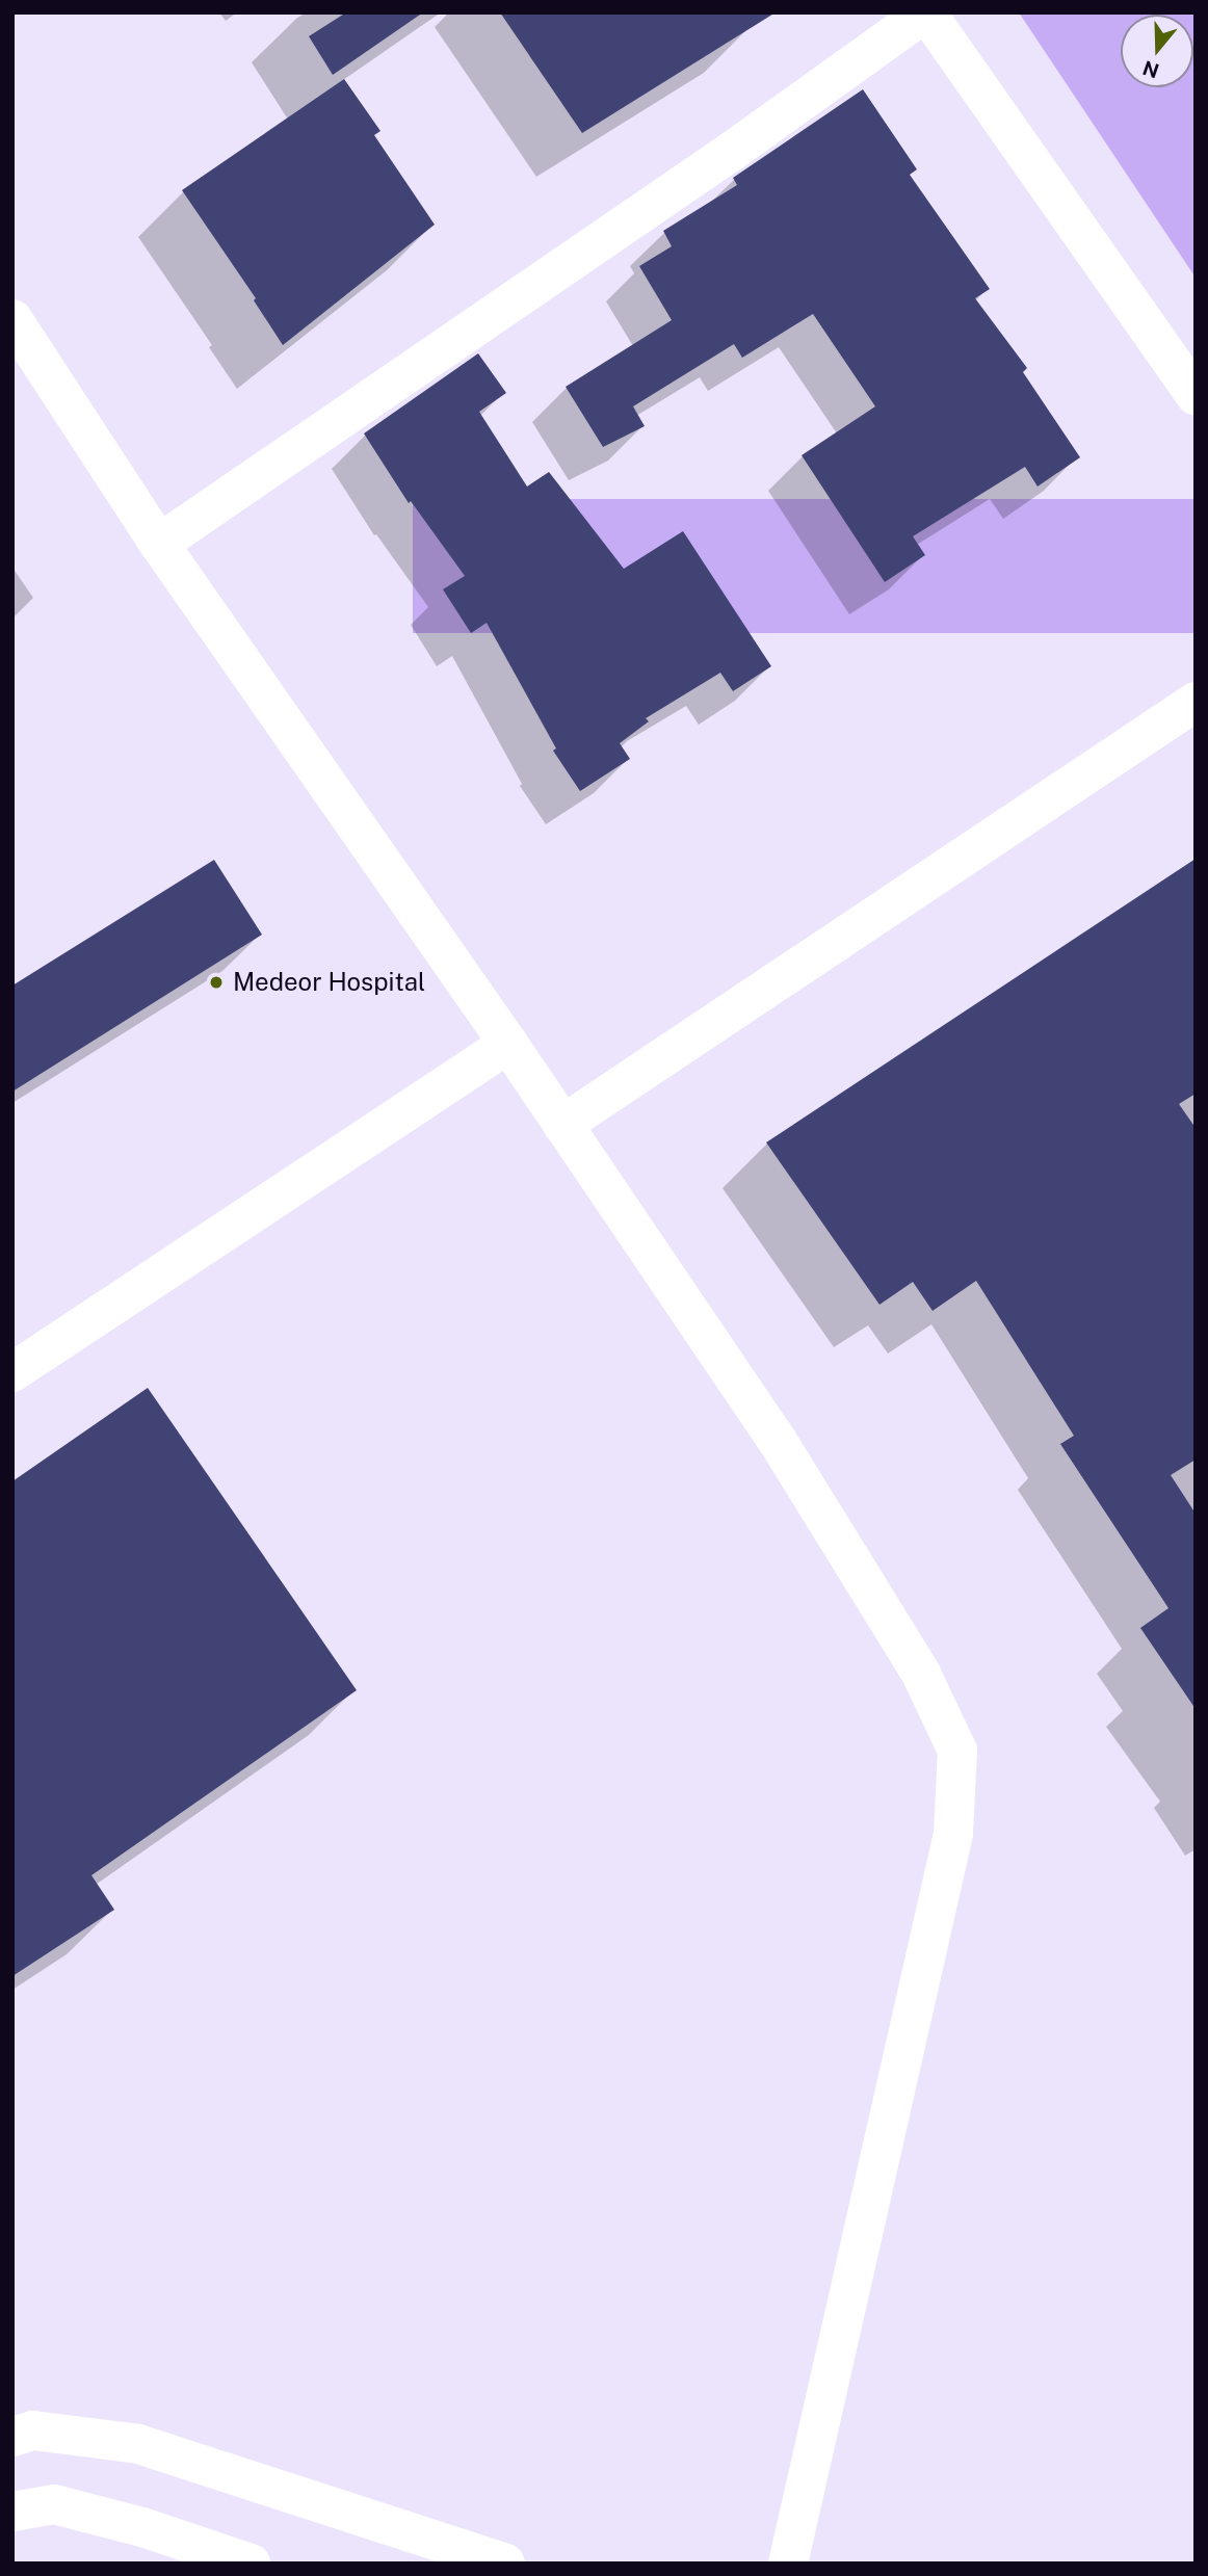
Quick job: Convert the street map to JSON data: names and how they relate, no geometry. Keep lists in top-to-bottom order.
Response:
{
  "places": ["Medeor Hospital"],
  "north": "bottom"
}
